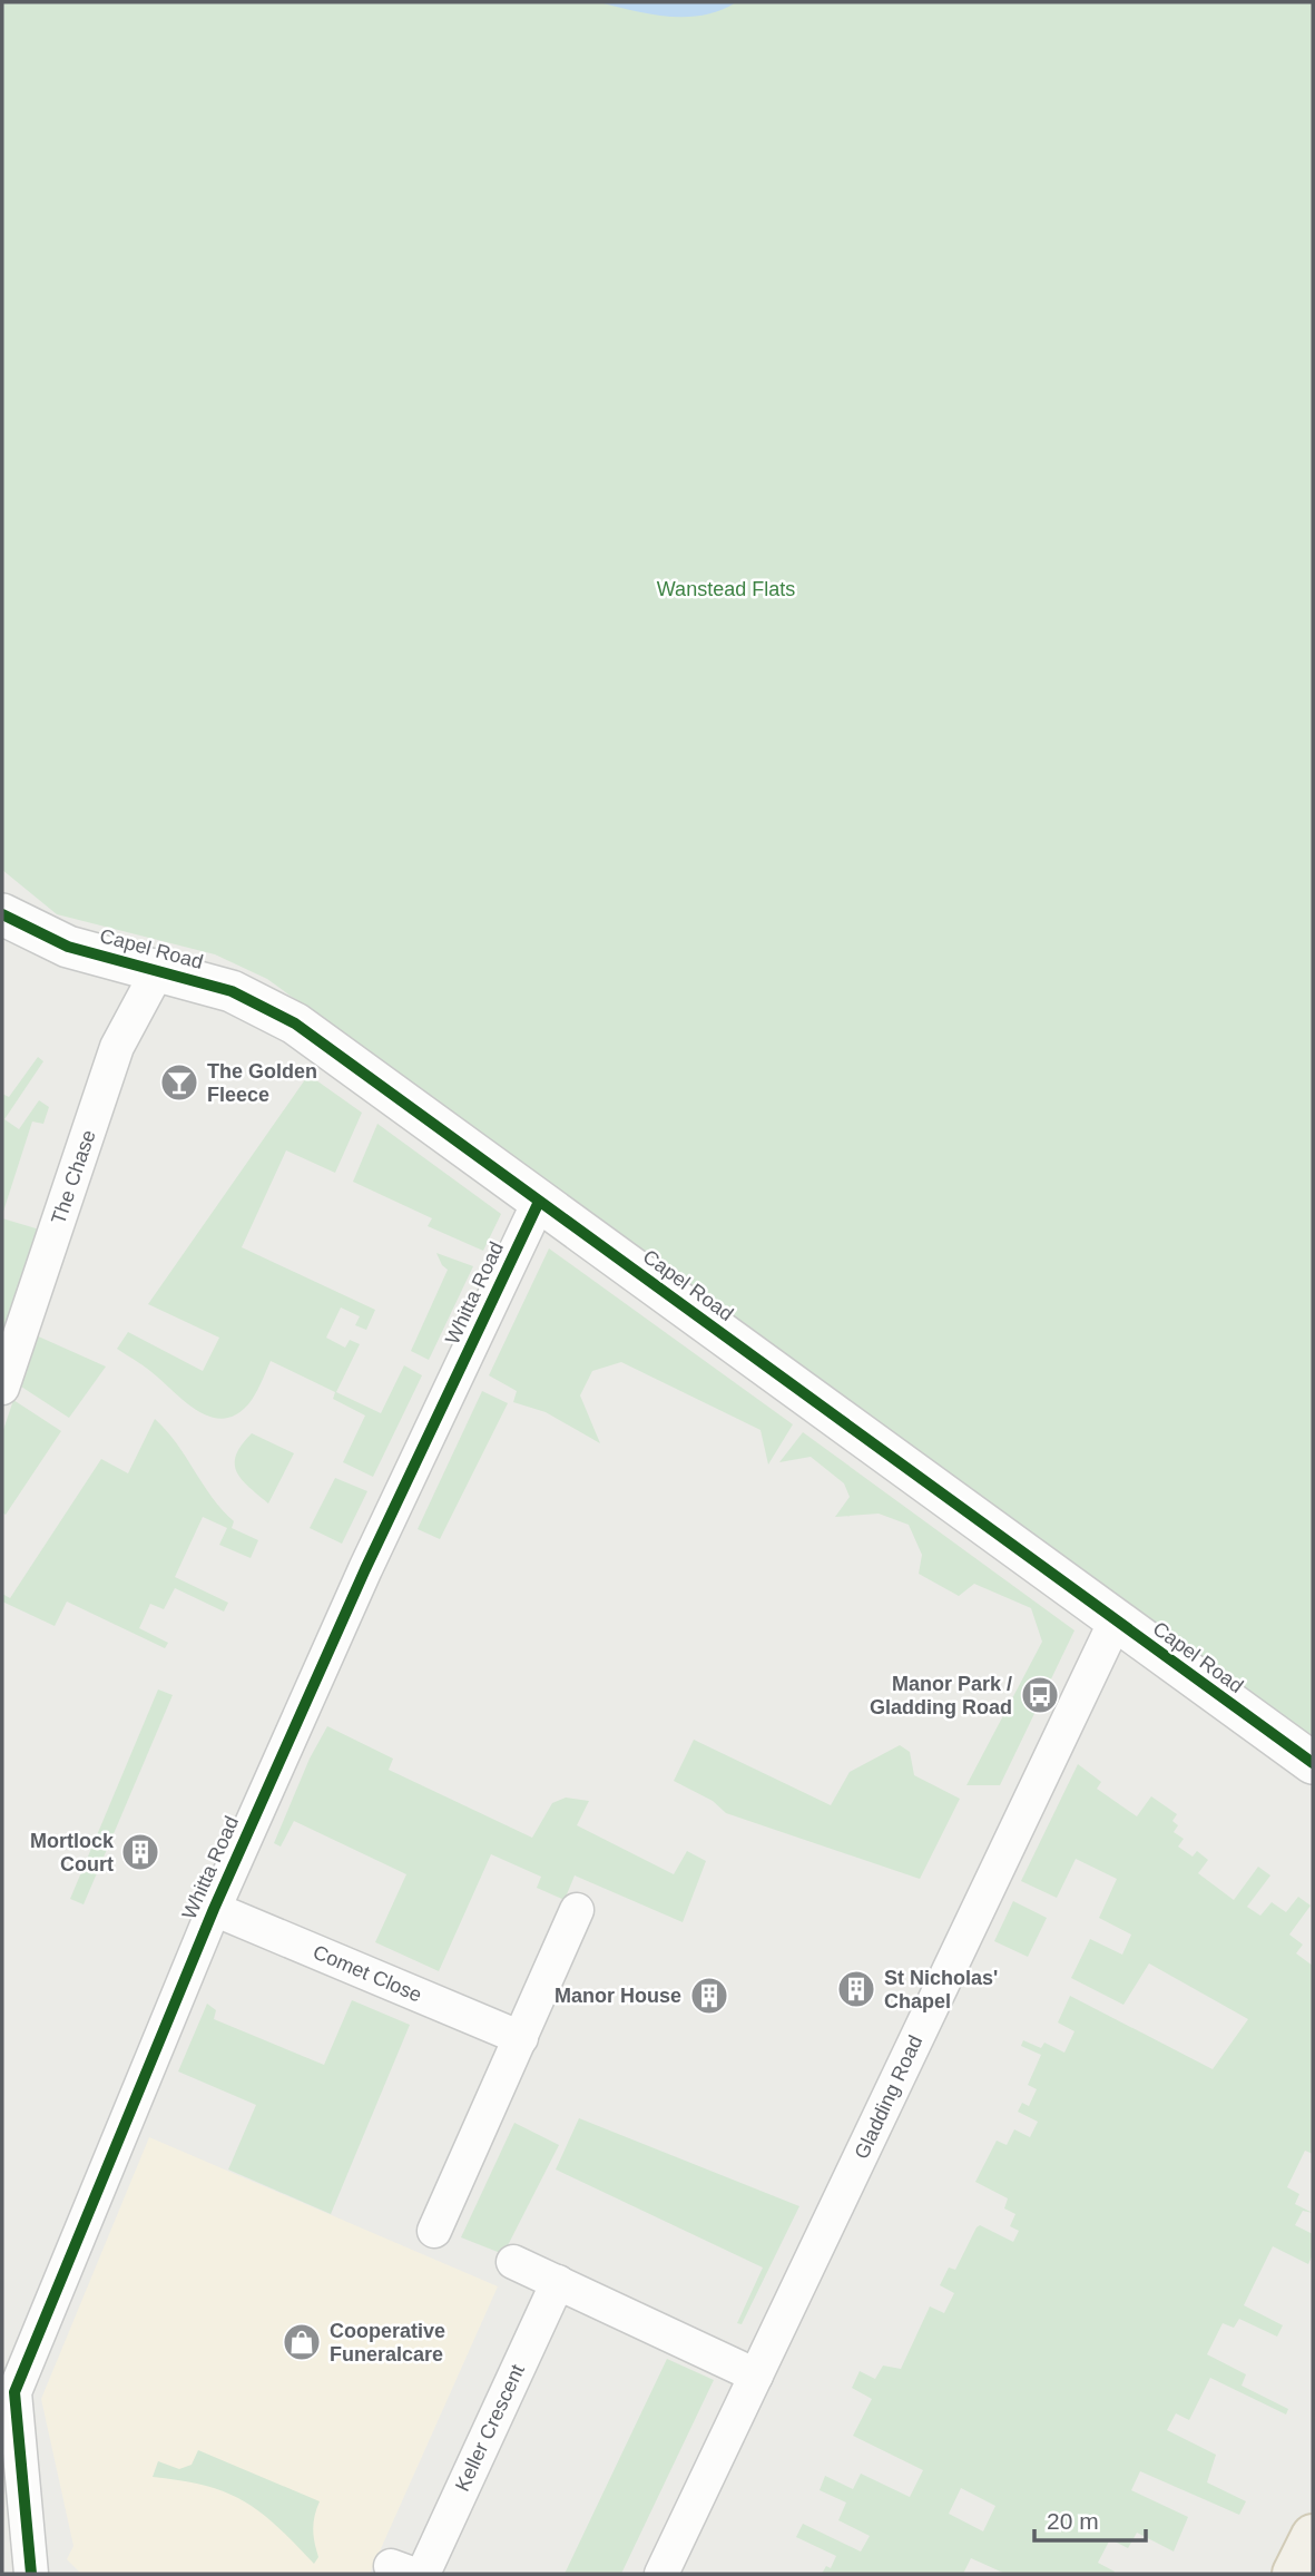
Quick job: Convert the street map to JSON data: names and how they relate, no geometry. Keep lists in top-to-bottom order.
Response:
{
  "streets": {
    "street": [
      "Capel Road",
      "The Chase",
      "Whitta Road",
      "Comet Close",
      "Gladding Road",
      "Keller Crescent"
    ]
  },
  "crossings": [
    ["Capel Road", "The Chase"],
    ["Capel Road", "Whitta Road"],
    ["Capel Road", "Gladding Road"],
    ["Whitta Road", "Comet Close"]
  ],
  "parks": ["Wanstead Flats"],
  "places": {
    "bar": ["The Golden Fleece"],
    "bus stop": ["Manor Park / Gladding Road"],
    "building": ["Mortlock Court", "St Nicholas' Chapel", "Manor House"],
    "shop": ["Cooperative Funeralcare"]
  },
  "scale_bar": "20 m"
}
